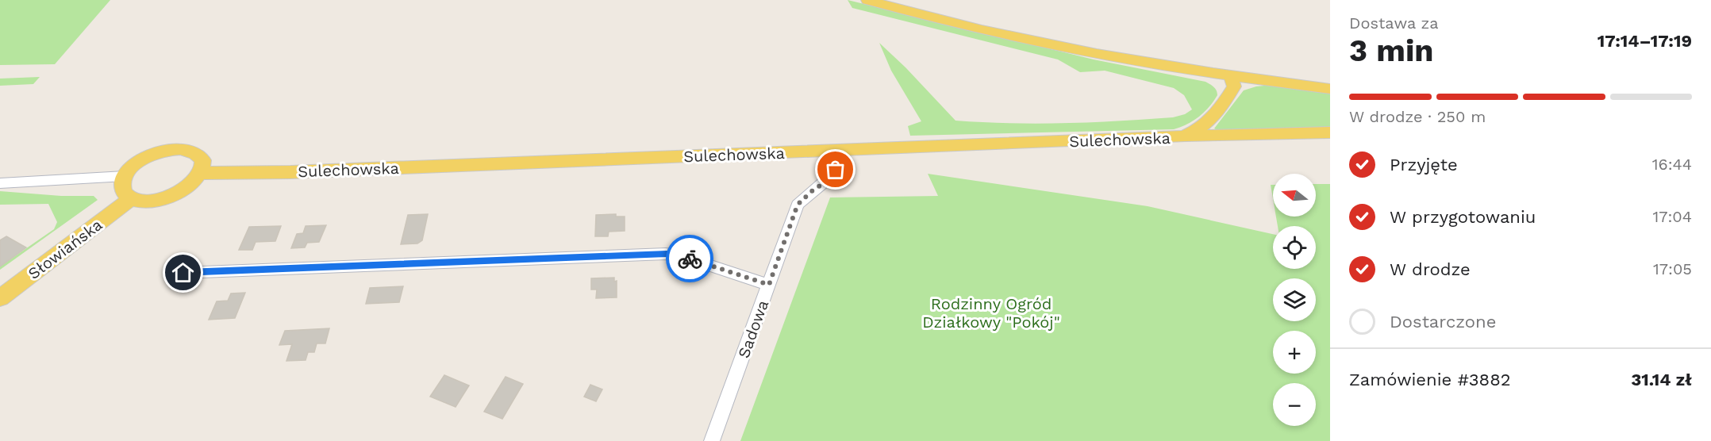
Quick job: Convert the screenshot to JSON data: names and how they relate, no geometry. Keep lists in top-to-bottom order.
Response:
{
  "streets": {
    "main road": ["Sulechowska", "Słowiańska"],
    "street": ["Sadowa"]
  },
  "crossings": [
    ["Sulechowska", "Sadowa"]
  ],
  "parks": ["Rodzinny Ogród Działkowy \"Pokój\""],
  "north": "left",
  "page": {
    "heading": ["3 min", "Dostawa za", "17:14–17:19"],
    "panel": ["Zamówienie #3882", "31.14 zł"],
    "bar": "W drodze · 250 m",
    "list": [
      ["Przyjęte", "16:44"],
      ["W przygotowaniu", "17:04"],
      ["W drodze", "17:05"],
      "Dostarczone"
    ],
    "map_buttons": ["+", "−"]
  }
}
